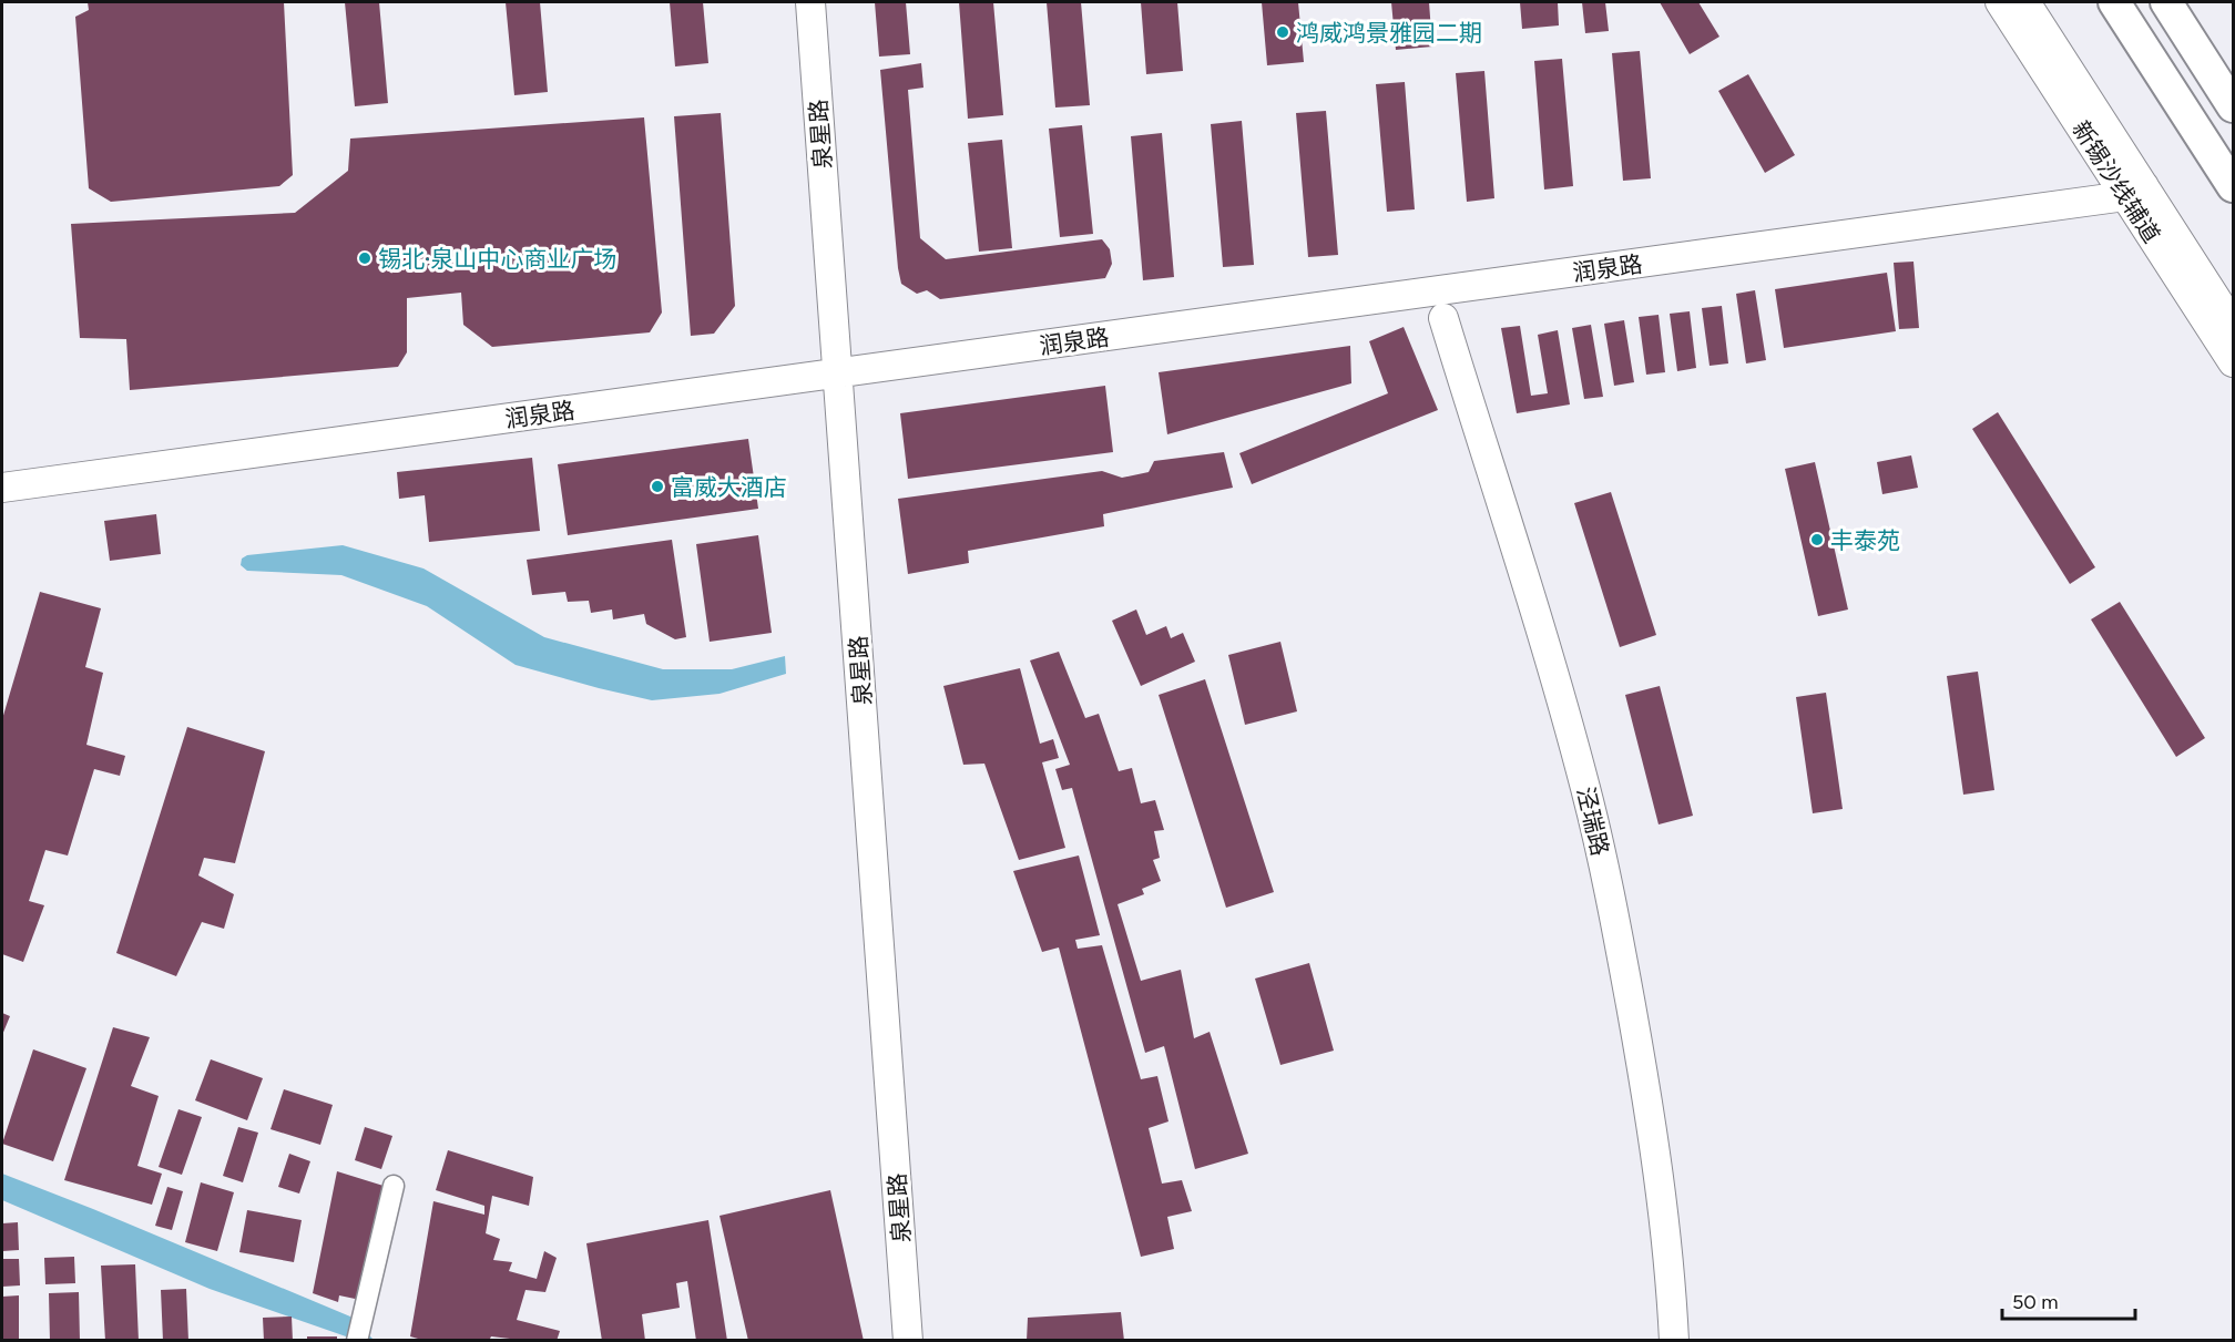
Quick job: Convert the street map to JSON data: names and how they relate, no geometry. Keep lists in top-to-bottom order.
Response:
{
  "streets": {
    "street": [
      "泉星路",
      "新锡沙线辅道",
      "润泉路",
      "泾瑞路"
    ]
  },
  "crossings": [
    ["泉星路", "润泉路"],
    ["新锡沙线辅道", "润泉路"]
  ],
  "places": [
    "鸿威鸿景雅园二期",
    "锡北·泉山中心商业广场",
    "富威大酒店",
    "丰泰苑"
  ],
  "scale_bar": "50 m"
}
